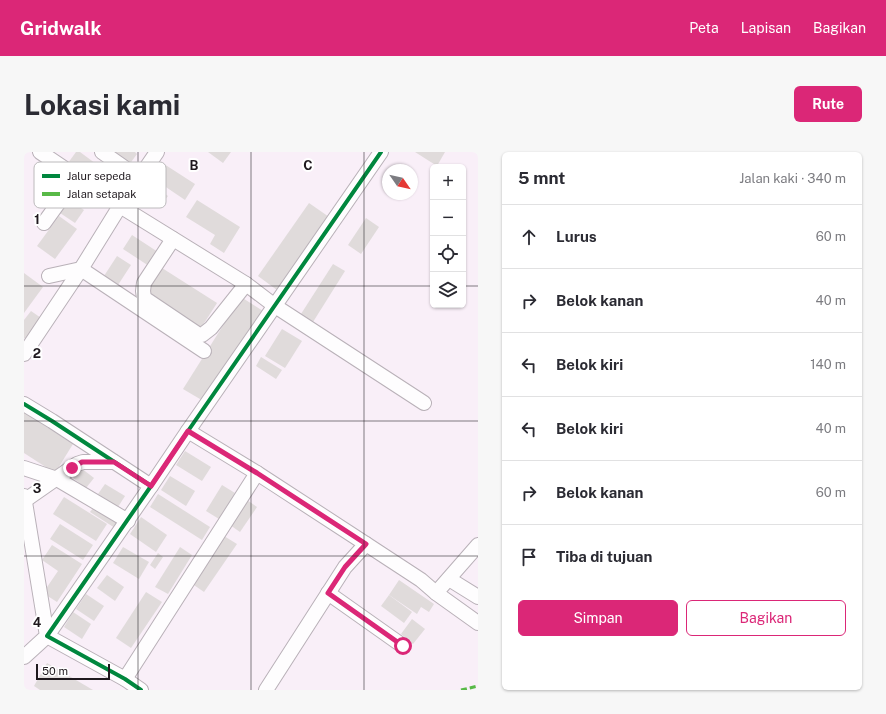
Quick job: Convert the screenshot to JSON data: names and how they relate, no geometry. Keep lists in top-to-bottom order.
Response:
{
  "legend": ["Jalur sepeda", "Jalan setapak"],
  "scale_bar": "50 m",
  "north": "bottom right",
  "page": {
    "header": "Gridwalk",
    "nav": ["Peta", "Lapisan", "Bagikan"],
    "buttons": [
      "Rute",
      ["Simpan", "Bagikan"]
    ],
    "title": "Lokasi kami",
    "heading": ["5 mnt", "Jalan kaki · 340 m"],
    "map_buttons": ["+", "−"],
    "list": [
      ["Lurus", "60 m"],
      ["Belok kanan", "40 m"],
      ["Belok kiri", "140 m"],
      ["Belok kiri", "40 m"],
      ["Belok kanan", "60 m"],
      "Tiba di tujuan"
    ],
    "scale": "50 m"
  },
  "grid": {
    "columns": ["B", "C"],
    "rows": [
      "1",
      "2",
      "3",
      "4"
    ]
  }
}
